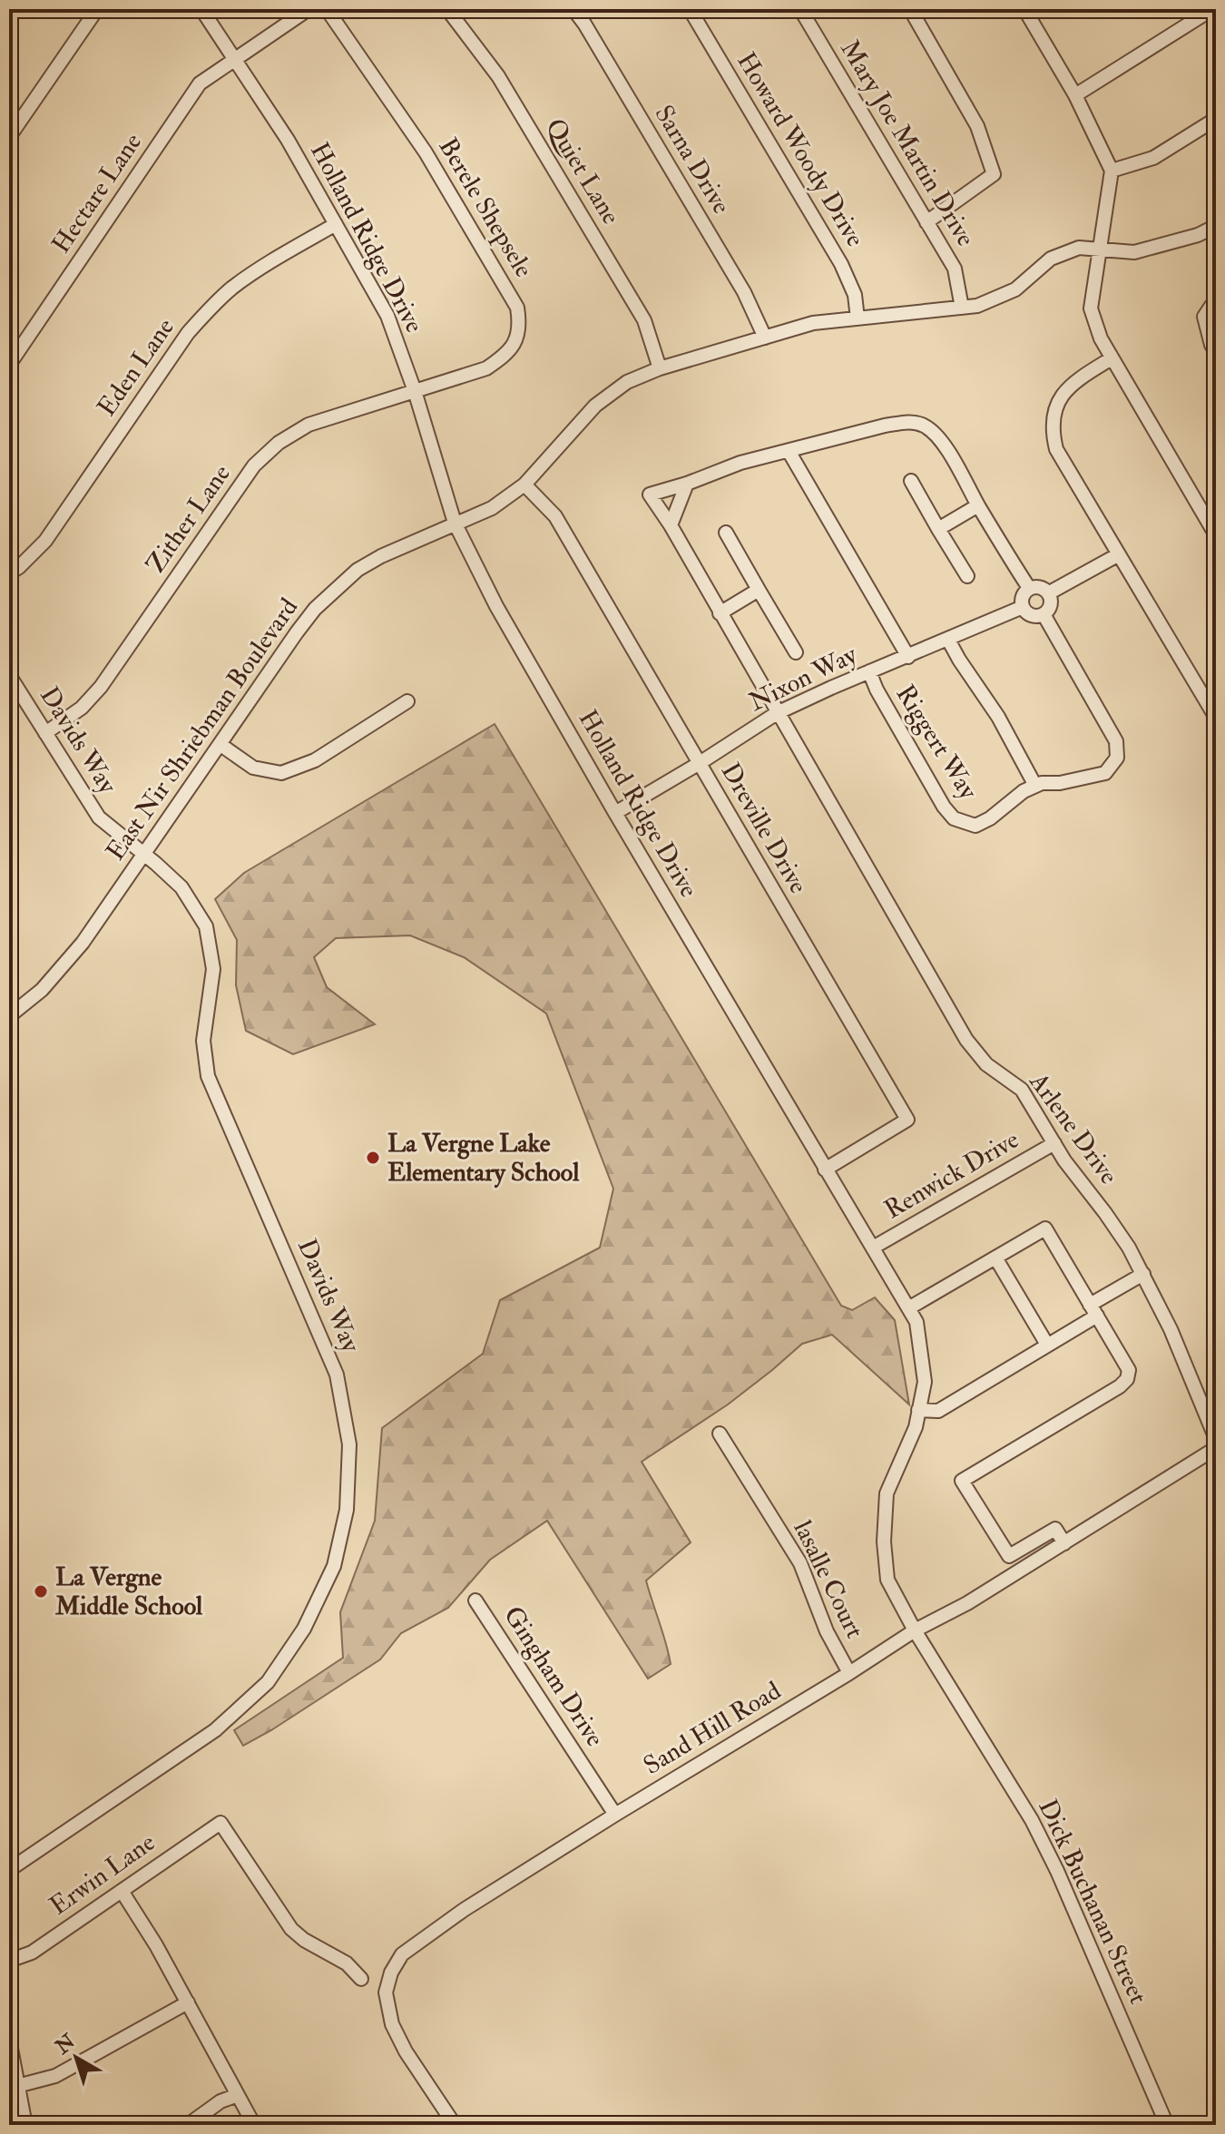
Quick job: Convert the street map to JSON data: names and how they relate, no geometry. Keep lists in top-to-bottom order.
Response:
{
  "streets": {
    "street": [
      "Mary Joe Martin Drive",
      "Howard Woody Drive",
      "Sarna Drive",
      "Quiet Lane",
      "Hectare Lane",
      "Berele Shepsele",
      "Holland Ridge Drive",
      "Eden Lane",
      "Zither Lane",
      "Nixon Way",
      "East Nir Shriebman Boulevard",
      "Davids Way",
      "Riggert Way",
      "Dreville Drive",
      "Arlene Drive",
      "Renwick Drive",
      "lasalle Court",
      "Gingham Drive",
      "Sand Hill Road",
      "Erwin Lane",
      "Dick Buchanan Street"
    ]
  },
  "crossings": [
    ["Mary Joe Martin Drive", "East Nir Shriebman Boulevard"],
    ["Howard Woody Drive", "East Nir Shriebman Boulevard"],
    ["Sarna Drive", "East Nir Shriebman Boulevard"],
    ["Quiet Lane", "East Nir Shriebman Boulevard"],
    ["Hectare Lane", "Holland Ridge Drive"],
    ["Berele Shepsele", "Holland Ridge Drive"],
    ["Berele Shepsele", "Zither Lane"],
    ["Holland Ridge Drive", "Eden Lane"],
    ["Holland Ridge Drive", "Zither Lane"],
    ["Holland Ridge Drive", "Nixon Way"],
    ["Holland Ridge Drive", "East Nir Shriebman Boulevard"],
    ["Holland Ridge Drive", "Dreville Drive"],
    ["Holland Ridge Drive", "Renwick Drive"],
    ["Holland Ridge Drive", "Sand Hill Road"],
    ["Holland Ridge Drive", "Dick Buchanan Street"],
    ["Zither Lane", "Davids Way"],
    ["Nixon Way", "Riggert Way"],
    ["Nixon Way", "Dreville Drive"],
    ["Nixon Way", "Arlene Drive"],
    ["East Nir Shriebman Boulevard", "Davids Way"],
    ["East Nir Shriebman Boulevard", "Dreville Drive"],
    ["Arlene Drive", "Renwick Drive"],
    ["lasalle Court", "Sand Hill Road"],
    ["Gingham Drive", "Sand Hill Road"],
    ["Sand Hill Road", "Dick Buchanan Street"]
  ],
  "places": ["La Vergne Lake Elementary School", "La Vergne Middle School"],
  "north": "top left"
}
